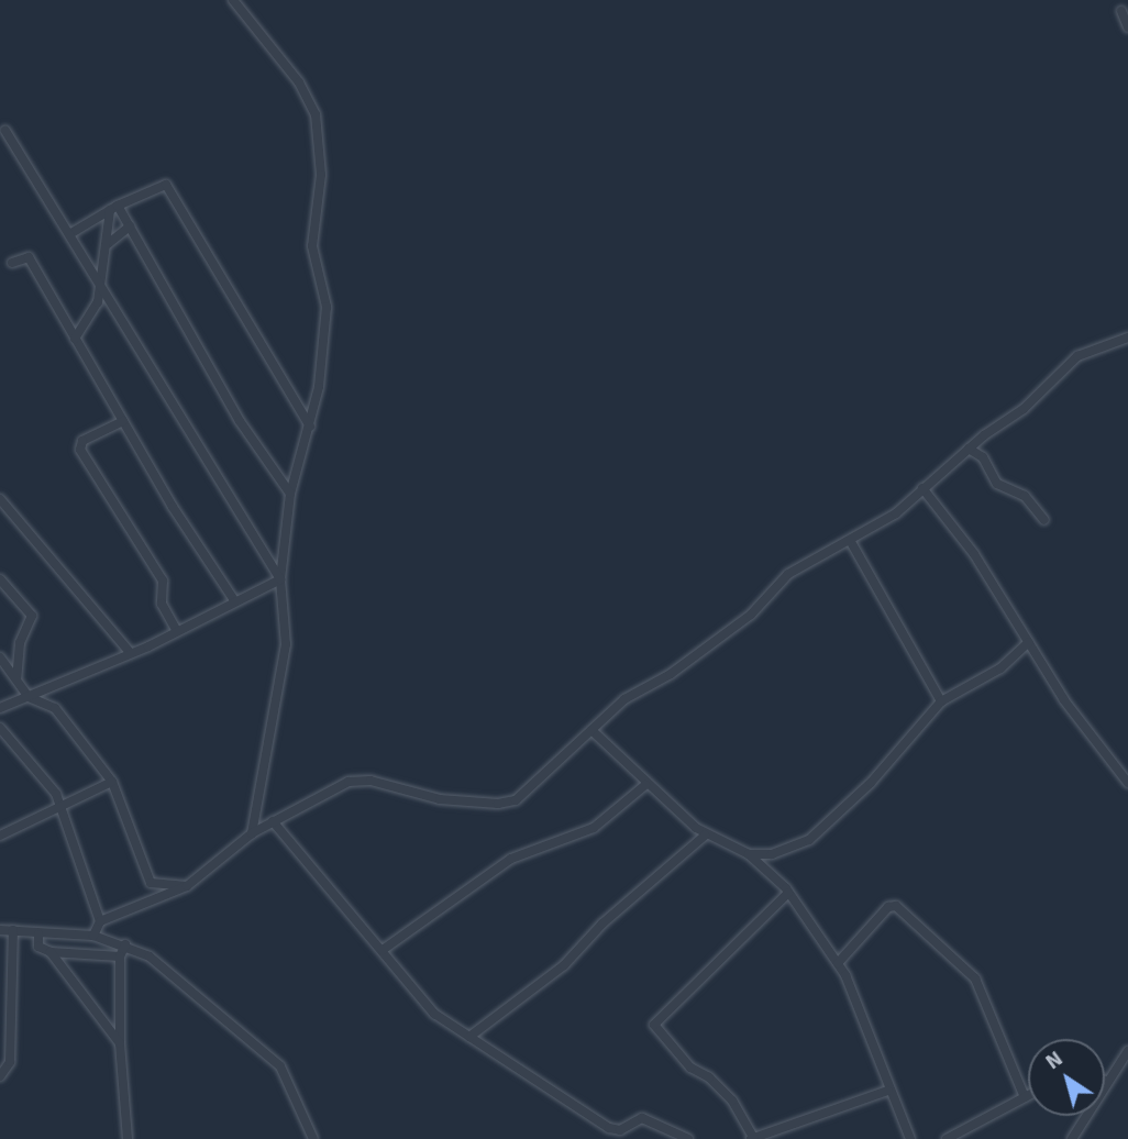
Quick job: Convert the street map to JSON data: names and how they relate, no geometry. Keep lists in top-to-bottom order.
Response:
{
  "north": "top left"
}
